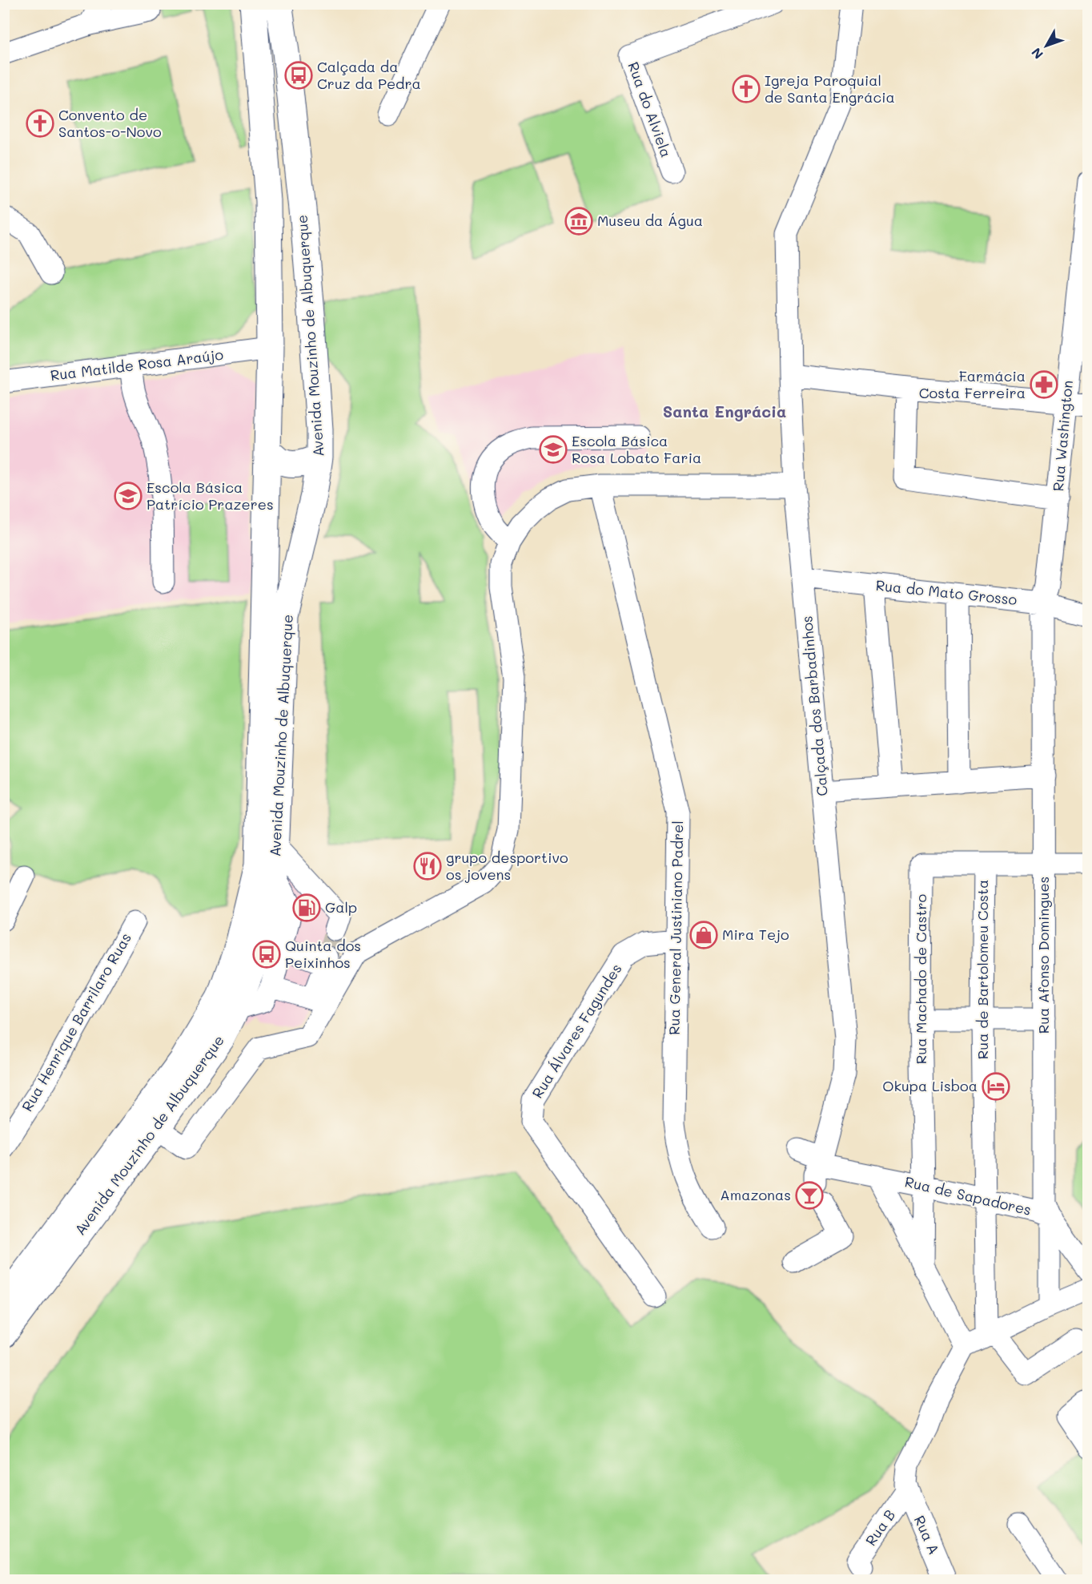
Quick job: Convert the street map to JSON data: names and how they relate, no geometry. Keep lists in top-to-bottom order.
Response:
{
  "streets": {
    "main road": ["Avenida Mouzinho de Albuquerque"],
    "street": [
      "Rua do Alviela",
      "Rua Matilde Rosa Araújo",
      "Rua Washington",
      "Rua do Mato Grosso",
      "Calçada dos Barbadinhos",
      "Rua General Justiniano Padrel",
      "Rua Afonso Domingues",
      "Rua de Bartolomeu Costa",
      "Rua Machado de Castro",
      "Rua Henrique Barrilaro Ruas",
      "Rua Álvares Fagundes",
      "Rua de Sapadores",
      "Rua B",
      "Rua A"
    ]
  },
  "crossings": [
    ["Avenida Mouzinho de Albuquerque", "Rua Matilde Rosa Araújo"],
    ["Rua Washington", "Rua do Mato Grosso"],
    ["Rua Washington", "Rua Afonso Domingues"],
    ["Rua do Mato Grosso", "Calçada dos Barbadinhos"],
    ["Rua do Mato Grosso", "Rua Afonso Domingues"],
    ["Rua General Justiniano Padrel", "Rua Álvares Fagundes"],
    ["Rua Afonso Domingues", "Rua de Sapadores"],
    ["Rua de Bartolomeu Costa", "Rua Machado de Castro"],
    ["Rua de Bartolomeu Costa", "Rua de Sapadores"],
    ["Rua Machado de Castro", "Rua de Sapadores"],
    ["Rua B", "Rua A"]
  ],
  "districts": ["Santa Engrácia"],
  "places": {
    "bus stop": ["Calçada da Cruz da Pedra", "Quinta dos Peixinhos"],
    "church": ["Igreja Paroquial de Santa Engrácia", "Convento de Santos-o-Novo"],
    "museum": ["Museu da Água"],
    "pharmacy": ["Farmácia Costa Ferreira"],
    "school or university": ["Escola Básica Rosa Lobato Faria", "Escola Básica Patrício Prazeres"],
    "restaurant": ["grupo desportivo os jovens"],
    "fuel station": ["Galp"],
    "shop": ["Mira Tejo"],
    "hotel": ["Okupa Lisboa"],
    "bar": ["Amazonas"]
  },
  "north": "bottom left"
}
